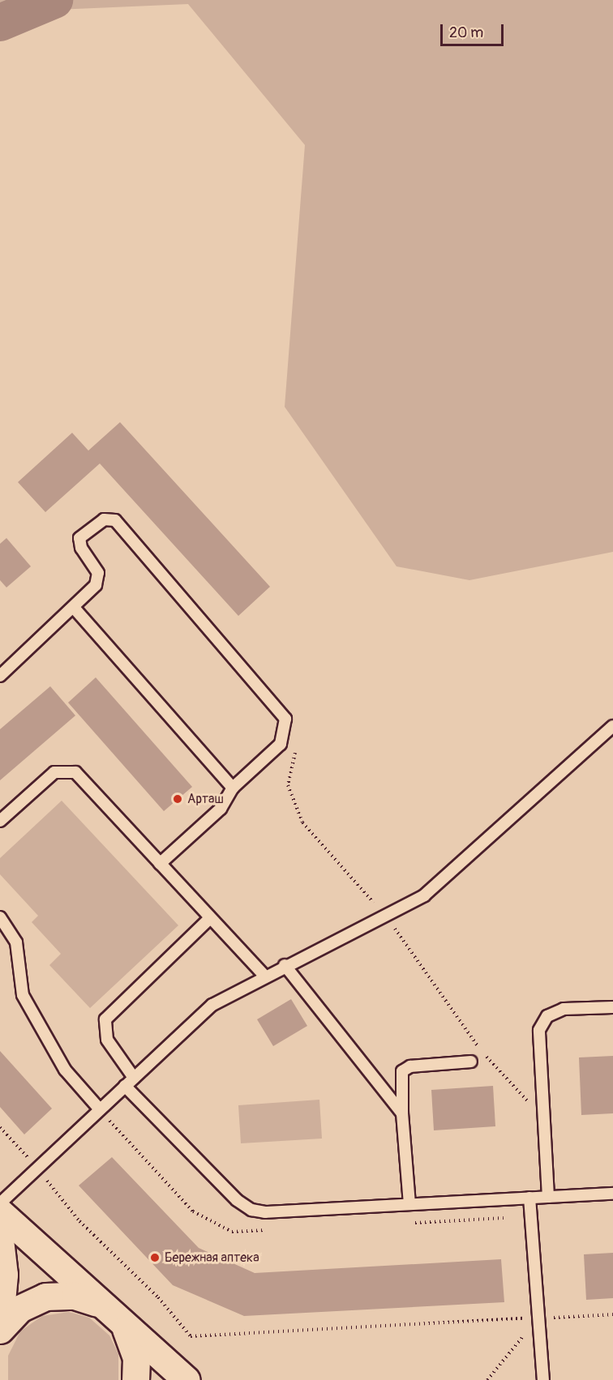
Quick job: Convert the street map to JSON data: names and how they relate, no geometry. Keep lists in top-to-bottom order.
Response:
{
  "places": ["Арташ", "Бережная аптека"],
  "scale_bar": "20 m"
}
